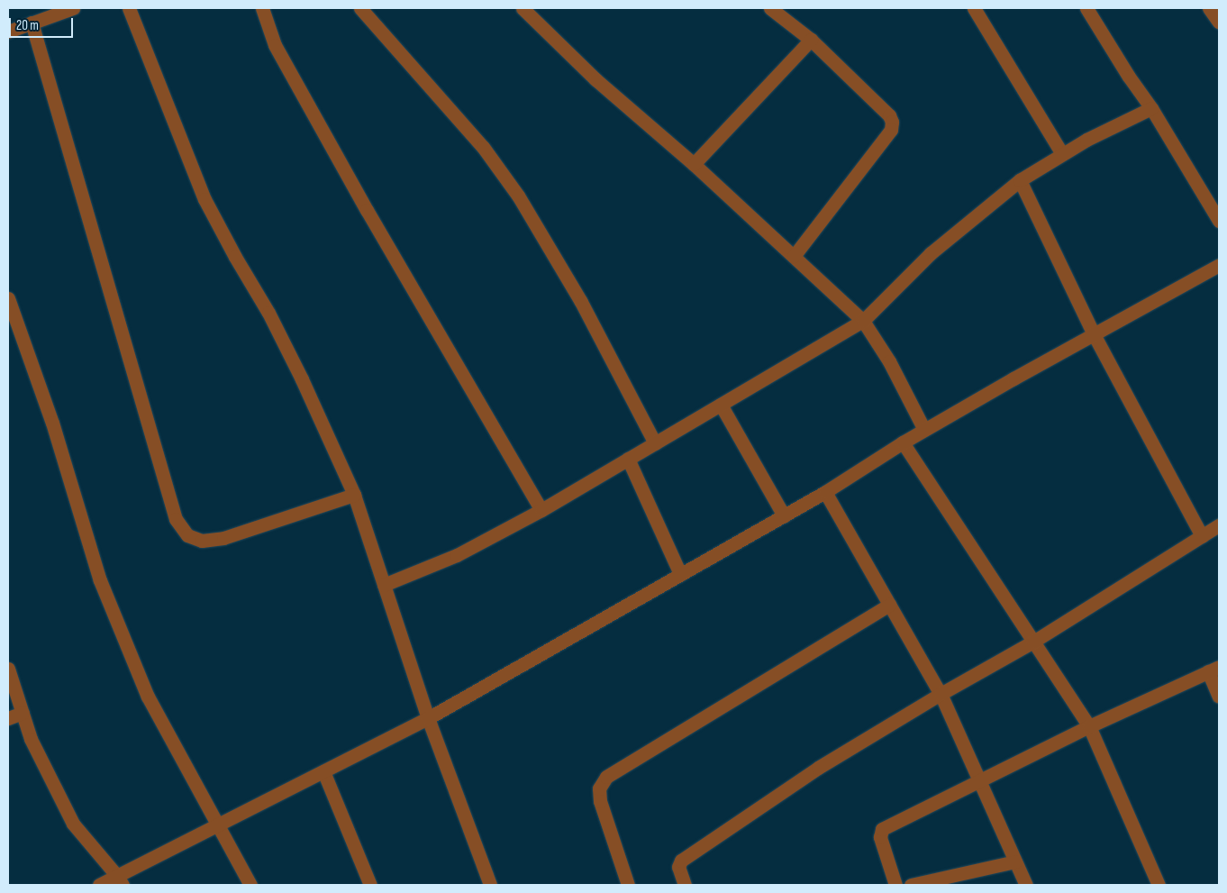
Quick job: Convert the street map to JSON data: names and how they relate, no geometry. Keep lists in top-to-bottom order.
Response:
{
  "scale_bar": "20 m"
}
